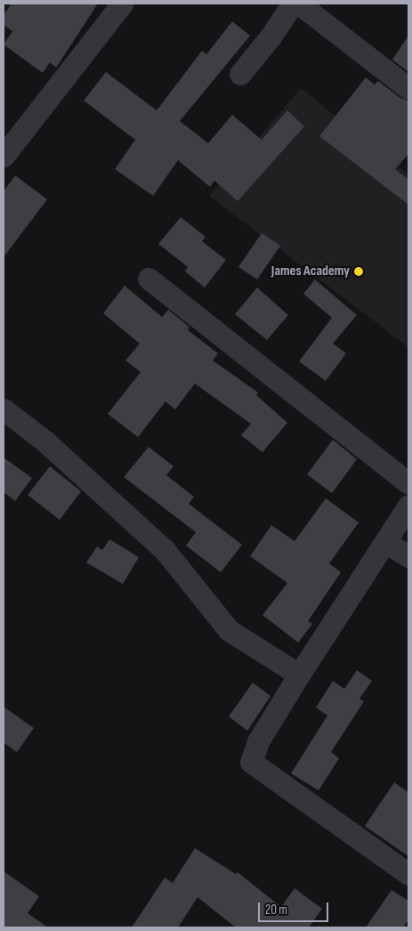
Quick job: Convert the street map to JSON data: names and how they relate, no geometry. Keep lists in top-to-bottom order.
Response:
{
  "places": ["James Academy"],
  "scale_bar": "20 m"
}
